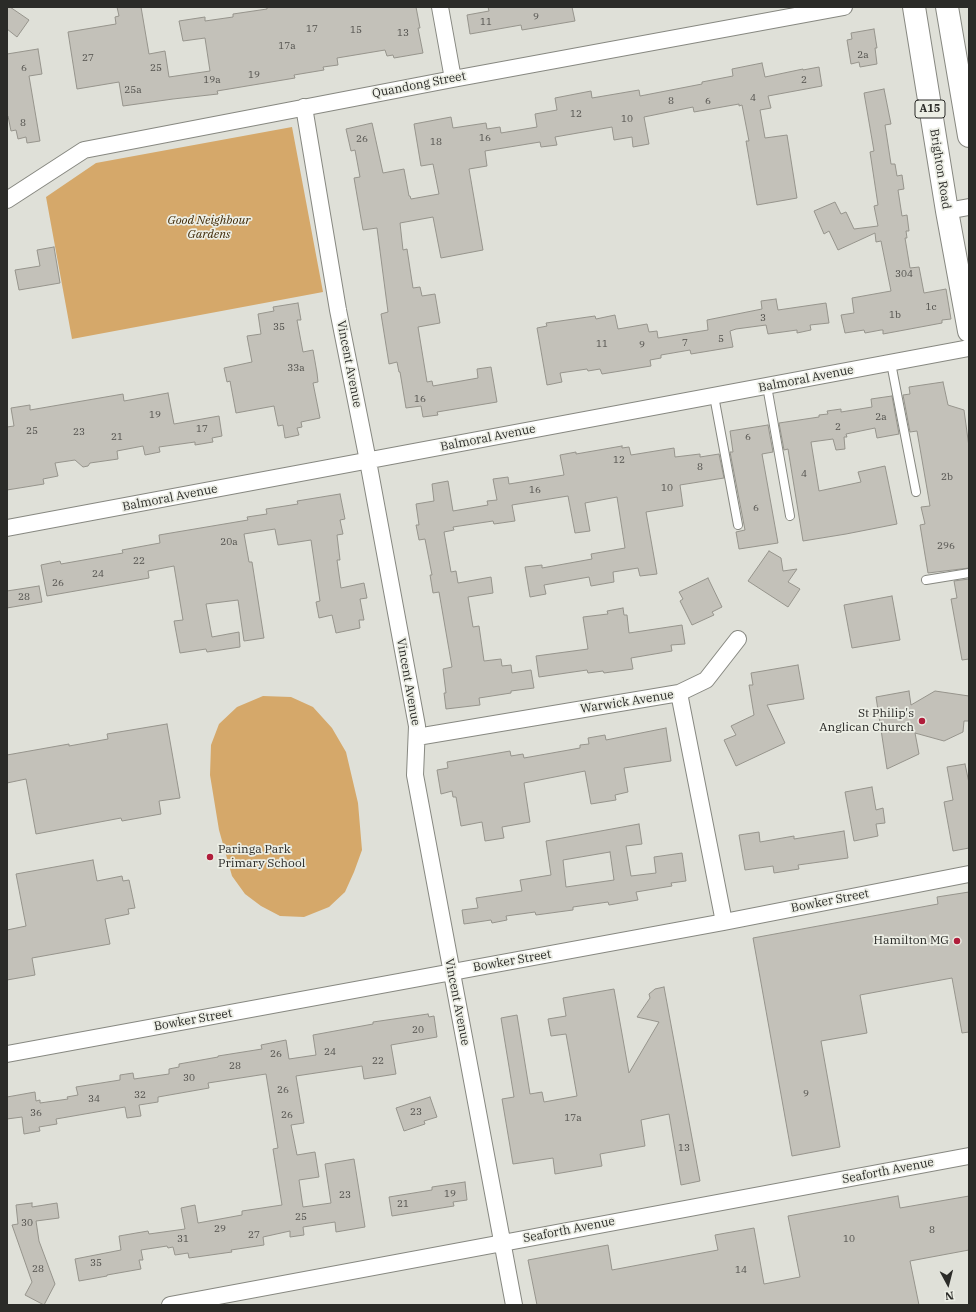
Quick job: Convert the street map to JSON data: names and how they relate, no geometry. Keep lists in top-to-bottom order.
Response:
{
  "streets": {
    "main road": ["A15", "Brighton Road"],
    "street": [
      "Quandong Street",
      "Vincent Avenue",
      "Balmoral Avenue",
      "Warwick Avenue",
      "Bowker Street",
      "Seaforth Avenue"
    ]
  },
  "crossings": [
    ["Quandong Street", "Vincent Avenue"],
    ["Vincent Avenue", "Balmoral Avenue"],
    ["Vincent Avenue", "Warwick Avenue"],
    ["Vincent Avenue", "Bowker Street"],
    ["Vincent Avenue", "Seaforth Avenue"],
    ["Warwick Avenue", "Bowker Street"]
  ],
  "parks": ["Good Neighbour Gardens"],
  "places": ["St Philip's Anglican Church", "Paringa Park Primary School", "Hamilton MG"],
  "house_numbers": [
    "9",
    "11",
    "17",
    "15",
    "13",
    "17a",
    "2a",
    "27",
    "6",
    "25",
    "19",
    "19a",
    "2",
    "25a",
    "4",
    "8",
    "6",
    "12",
    "10",
    "8",
    "16",
    "26",
    "18",
    "304",
    "1c",
    "1b",
    "3",
    "35",
    "5",
    "7",
    "11",
    "9",
    "33a",
    "16",
    "19",
    "2a",
    "2",
    "17",
    "25",
    "23",
    "21",
    "6",
    "12",
    "8",
    "4",
    "2b",
    "10",
    "16",
    "6",
    "20a",
    "296",
    "22",
    "24",
    "26",
    "28",
    "20",
    "24",
    "26",
    "22",
    "28",
    "30",
    "26",
    "9",
    "32",
    "34",
    "23",
    "36",
    "26",
    "17a",
    "13",
    "19",
    "23",
    "21",
    "25",
    "30",
    "29",
    "8",
    "27",
    "31",
    "10",
    "35",
    "28",
    "14"
  ],
  "north": "bottom"
}
